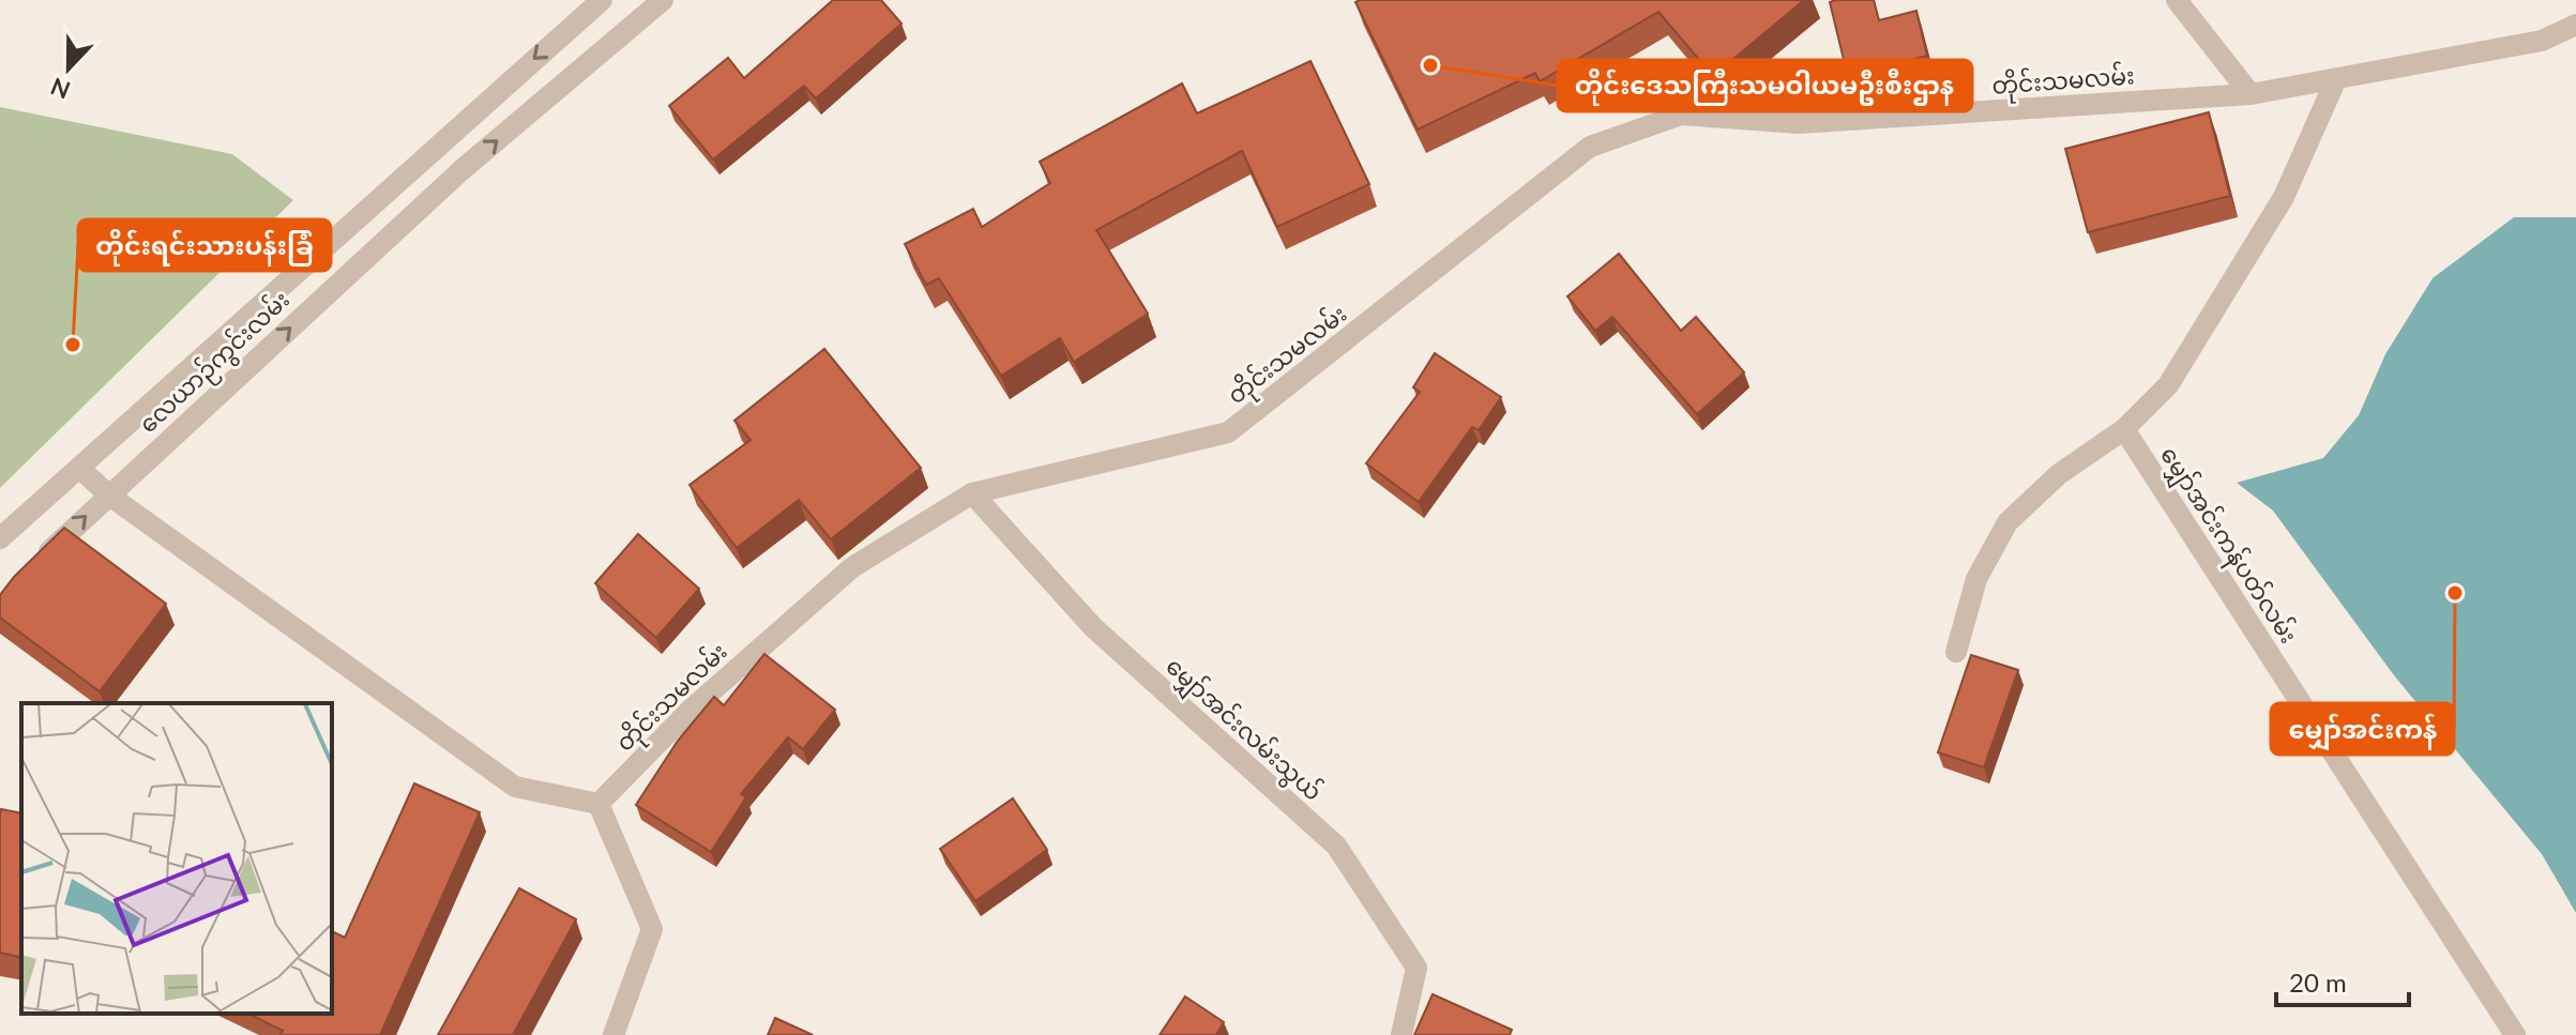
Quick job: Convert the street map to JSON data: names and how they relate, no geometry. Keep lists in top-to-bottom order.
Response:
{
  "streets": {
    "street": [
      "တိုင်းသမလမ်း",
      "လေယာဉ်ကွင်းလမ်း",
      "မျှော်အင်းကန်ပတ်လမ်း",
      "မျှော်အင်းလမ်းသွယ်"
    ]
  },
  "crossings": [
    ["တိုင်းသမလမ်း", "မျှော်အင်းလမ်းသွယ်"]
  ],
  "places": ["တိုင်းဒေသကြီးသမဝါယမဦးစီးဌာန", "တိုင်းရင်းသားပန်းခြံ", "မျှော်အင်းကန်"],
  "scale_bar": "20 m",
  "north": "bottom"
}
